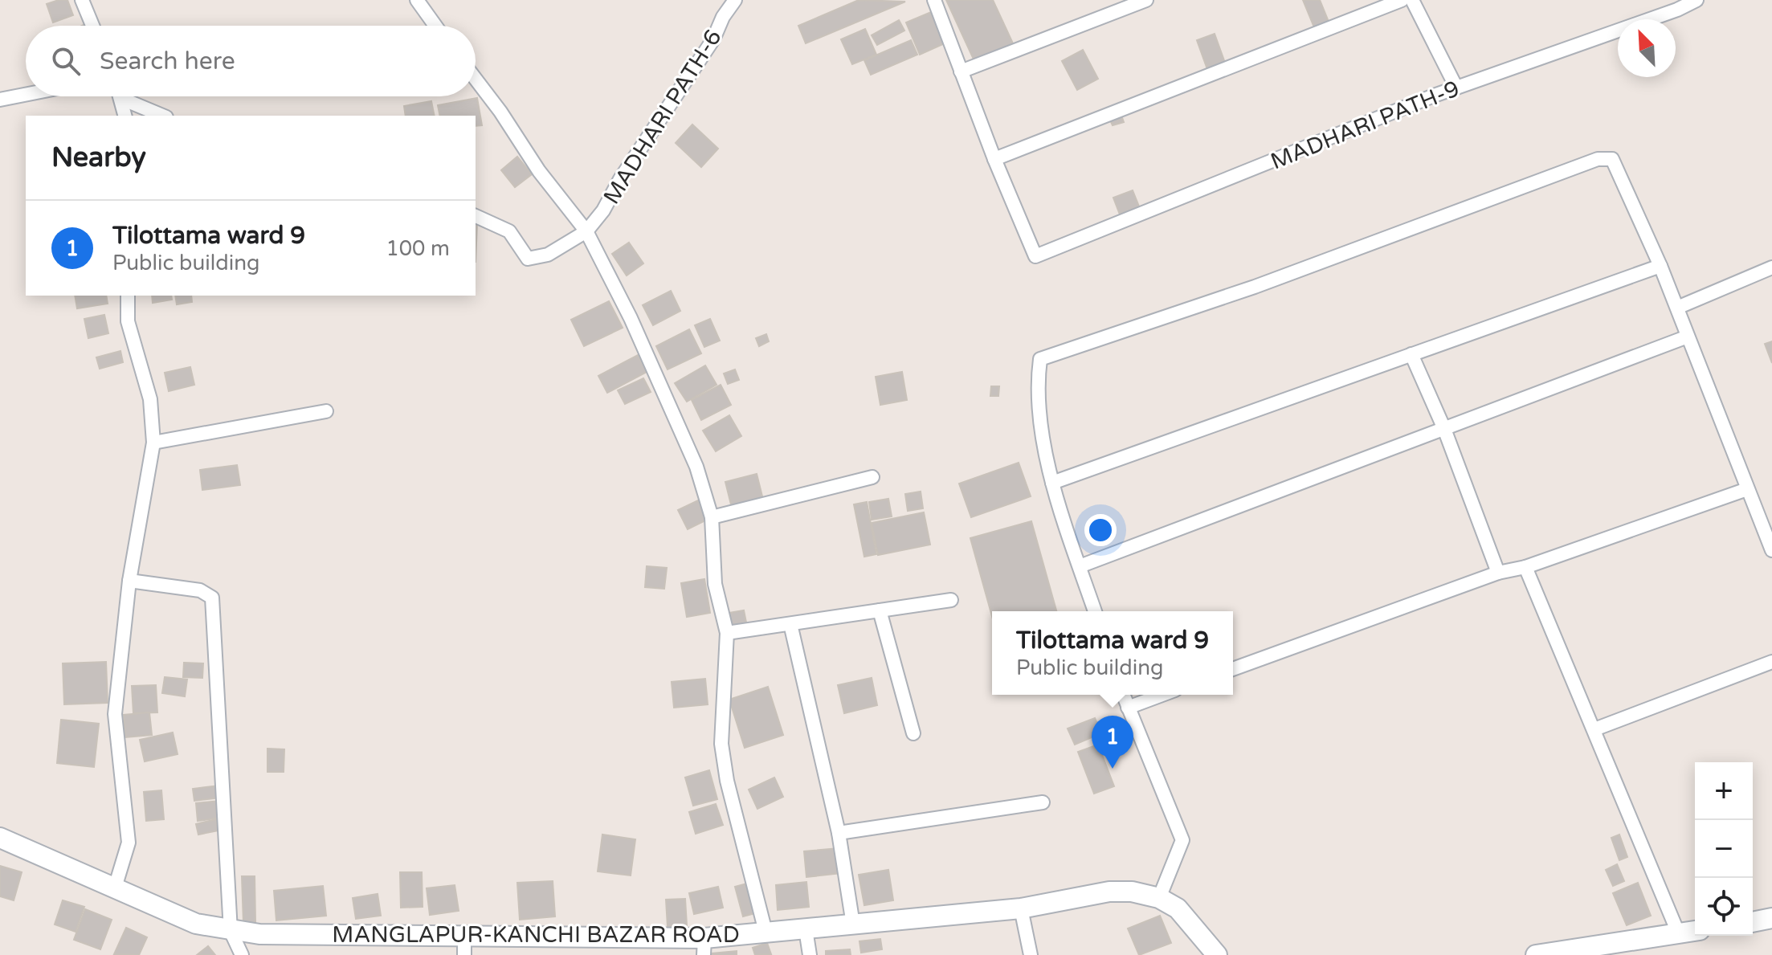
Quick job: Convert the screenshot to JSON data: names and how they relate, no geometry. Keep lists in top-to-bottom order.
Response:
{
  "streets": {
    "street": ["MADHARI PATH-6", "MADHARI PATH-9", "MANGLAPUR-KANCHI BAZAR ROAD"]
  },
  "north": "top left",
  "page": {
    "search": "Search here",
    "heading": "Nearby",
    "list": [
      {
        "mark": "1",
        "name": "Tilottama ward 9",
        "note": "Public building",
        "value": "100 m"
      }
    ],
    "popup": ["Tilottama ward 9", "Public building"],
    "pins": "1",
    "map_buttons": ["+", "−"]
  }
}
